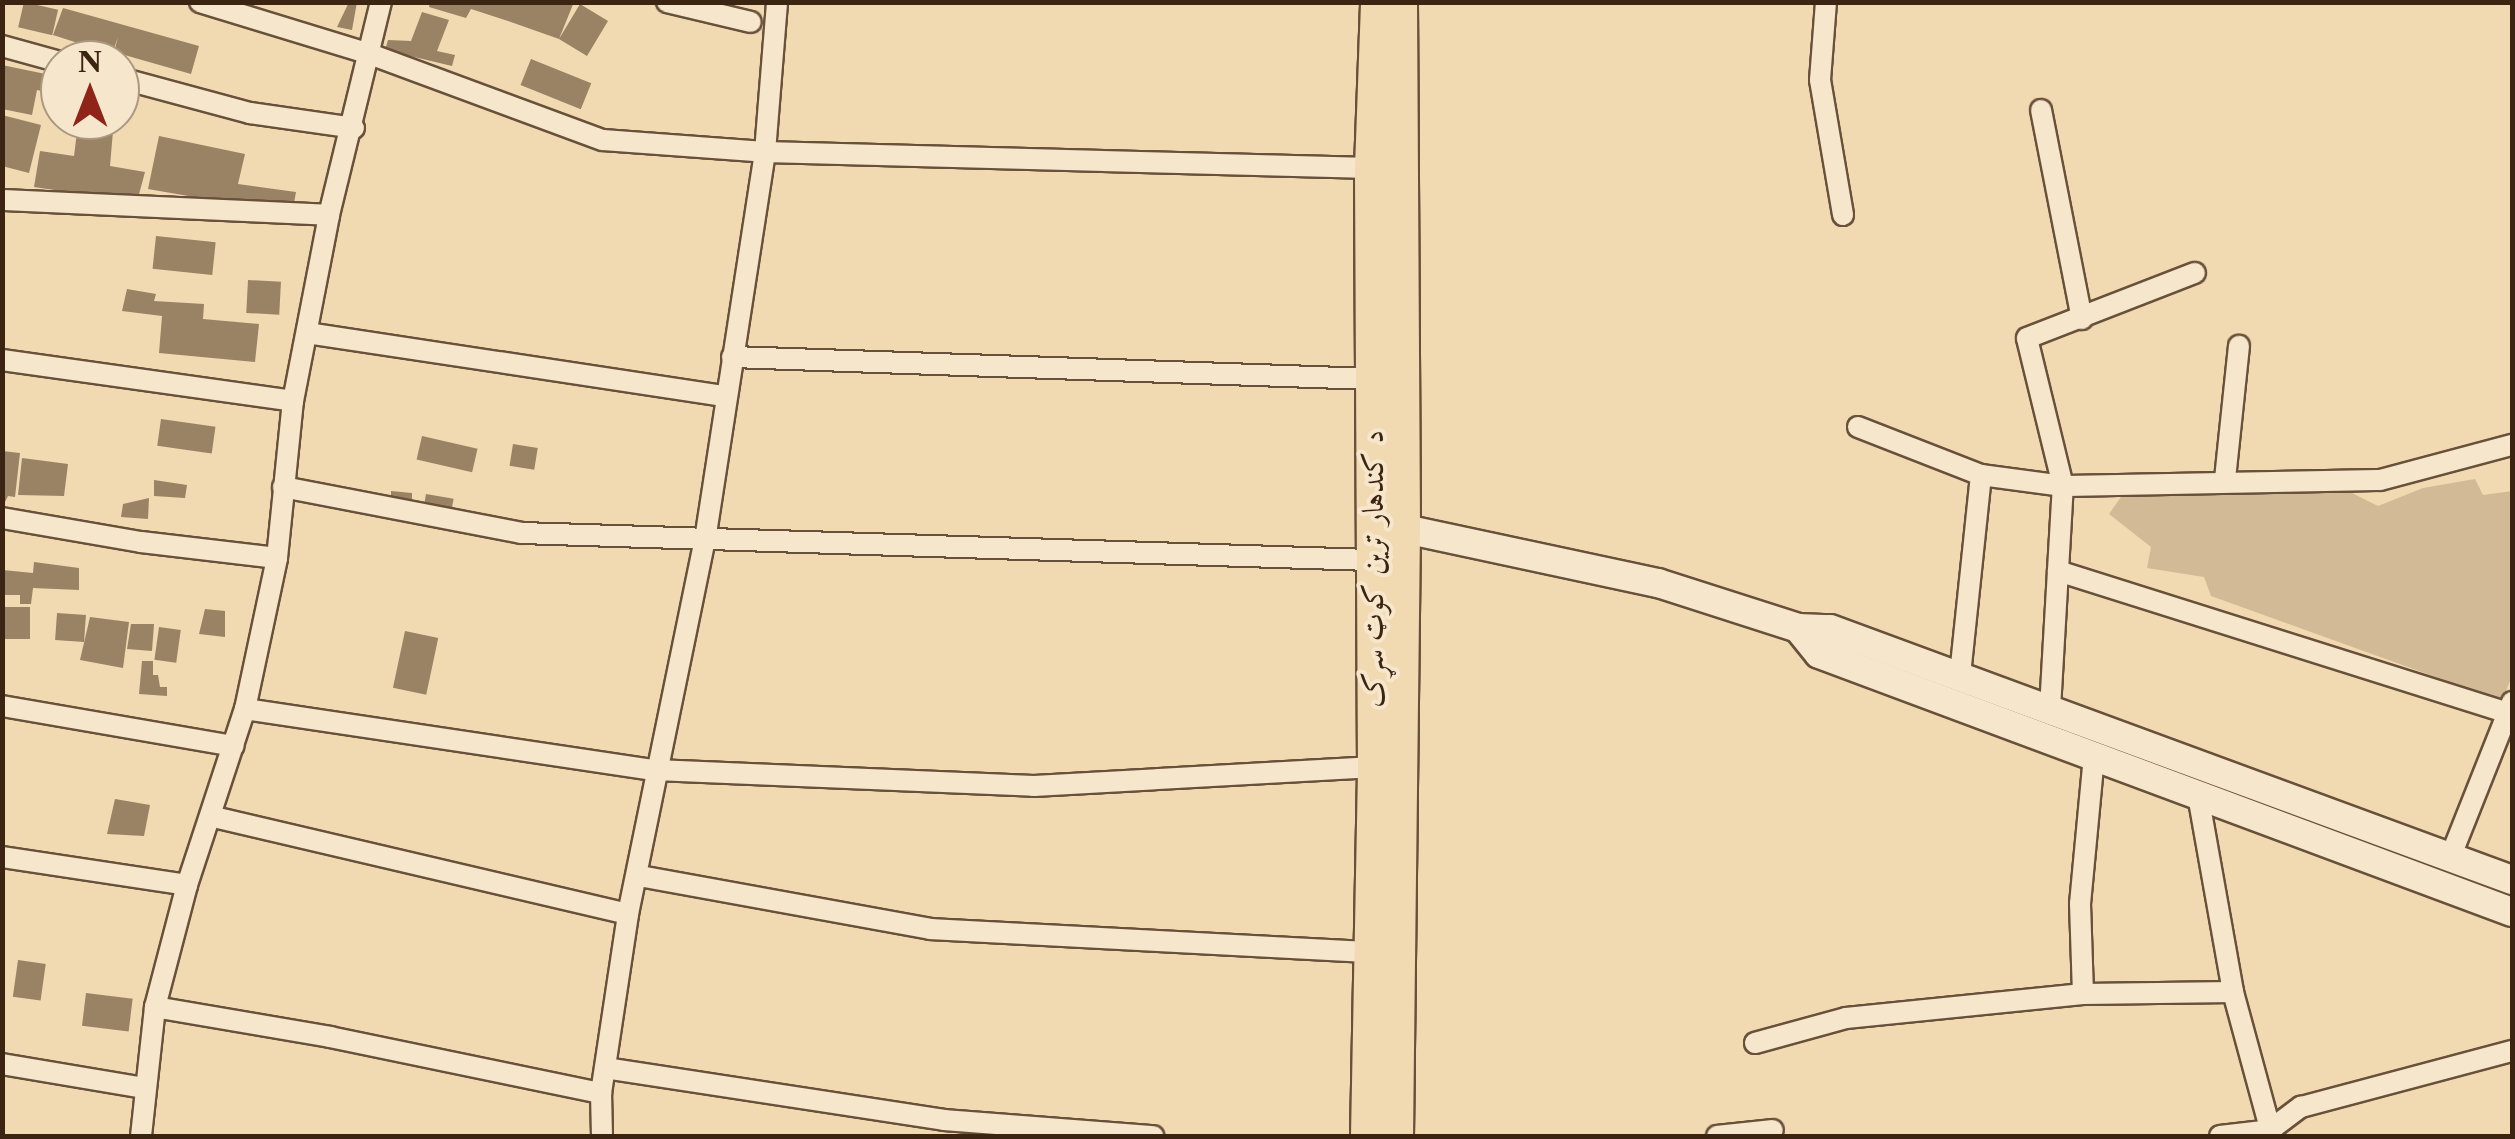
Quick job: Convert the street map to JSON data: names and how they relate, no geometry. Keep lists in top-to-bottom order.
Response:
{
  "streets": {
    "main road": ["د کندهار ترين کوټ سړک"]
  },
  "north": "top"
}
